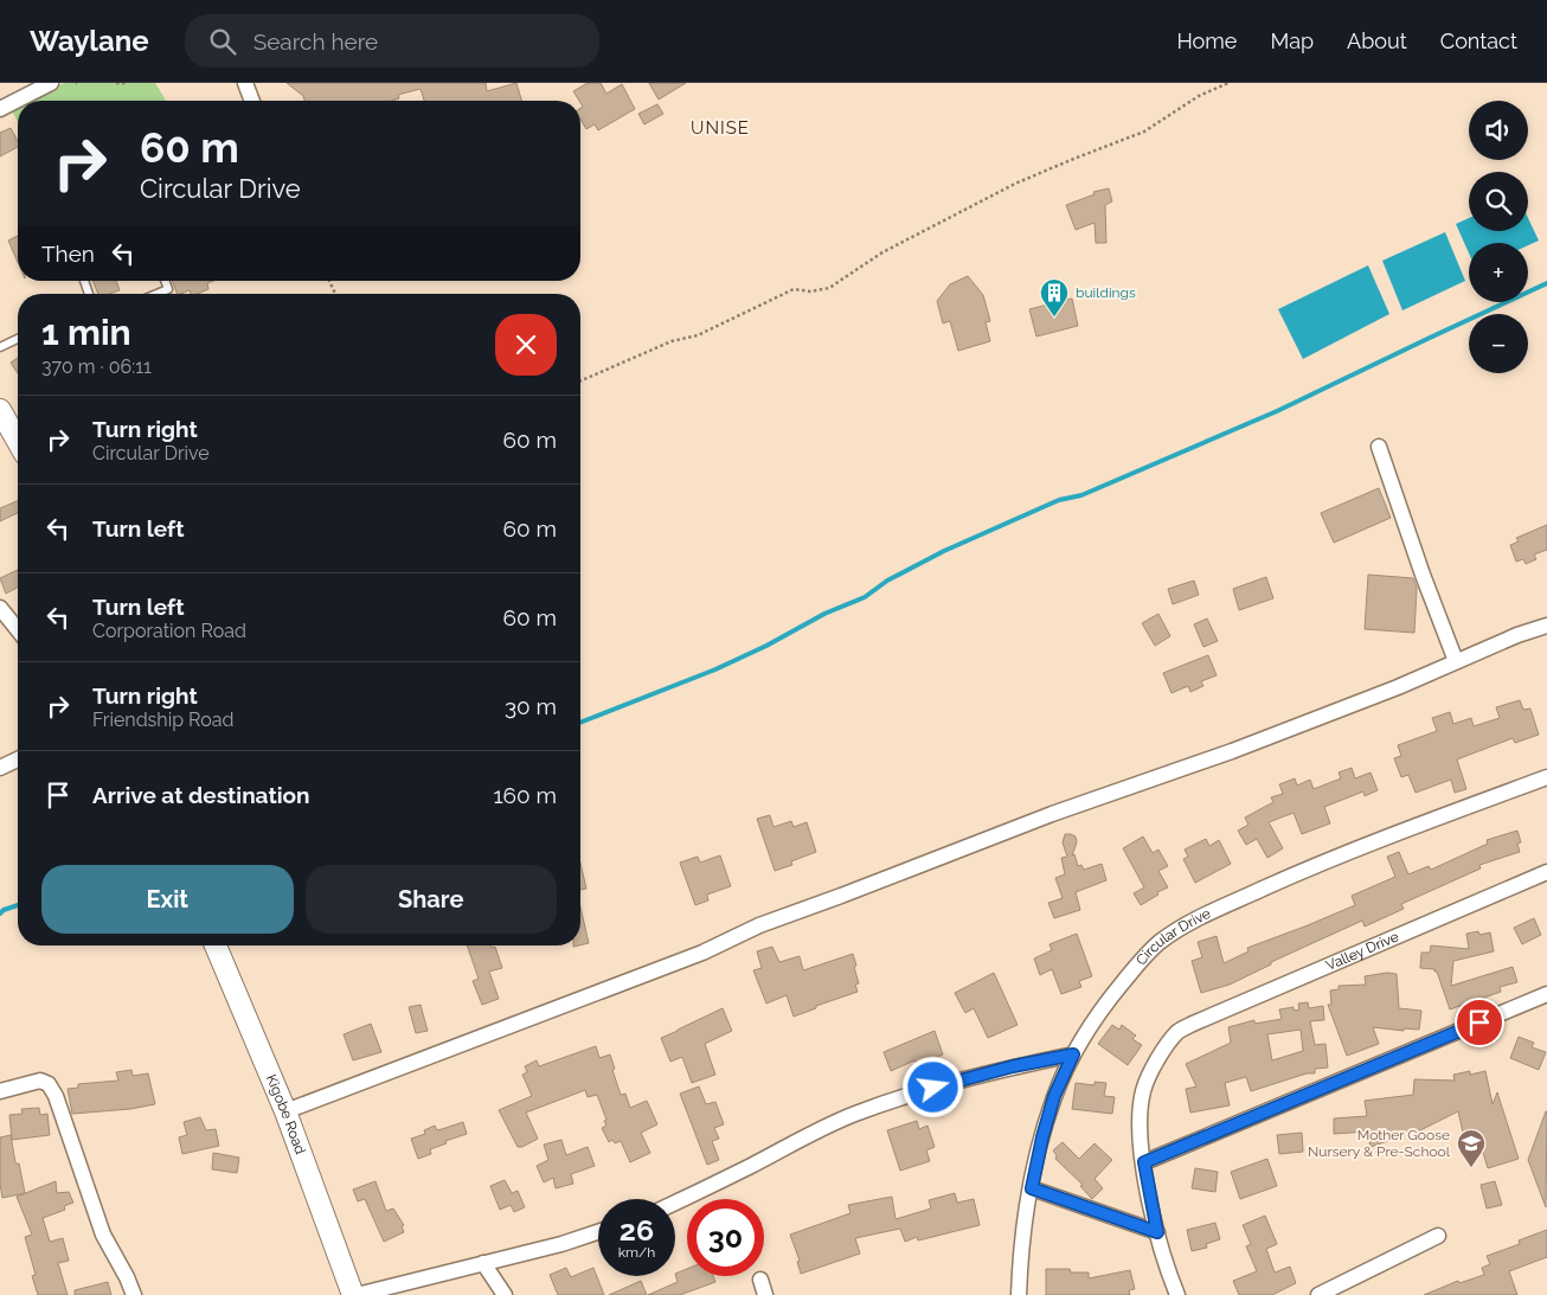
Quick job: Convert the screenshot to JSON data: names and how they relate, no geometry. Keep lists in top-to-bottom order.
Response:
{
  "streets": {
    "street": ["Circular Drive", "Valley Drive", "Kigobe Road"]
  },
  "districts": ["UNISE"],
  "places": {
    "building": ["buildings"],
    "school or university": ["Mother Goose Nursery & Pre-School"]
  },
  "page": {
    "header": "Waylane",
    "search": "Search here",
    "nav": [
      "Home",
      "Map",
      "About",
      "Contact"
    ],
    "map_buttons": ["+", "−"],
    "turn": ["60 m", "Circular Drive"],
    "then": "Then",
    "heading": ["1 min", "370 m · 06:11"],
    "list": [
      {
        "name": "Turn right",
        "note": "Circular Drive",
        "value": "60 m"
      },
      {
        "name": "Turn left",
        "value": "60 m"
      },
      {
        "name": "Turn left",
        "note": "Corporation Road",
        "value": "60 m"
      },
      {
        "name": "Turn right",
        "note": "Friendship Road",
        "value": "30 m"
      },
      {
        "name": "Arrive at destination",
        "value": "160 m"
      }
    ],
    "buttons": ["Exit", "Share"],
    "speed": "26 km/h",
    "limit": "30"
  }
}
